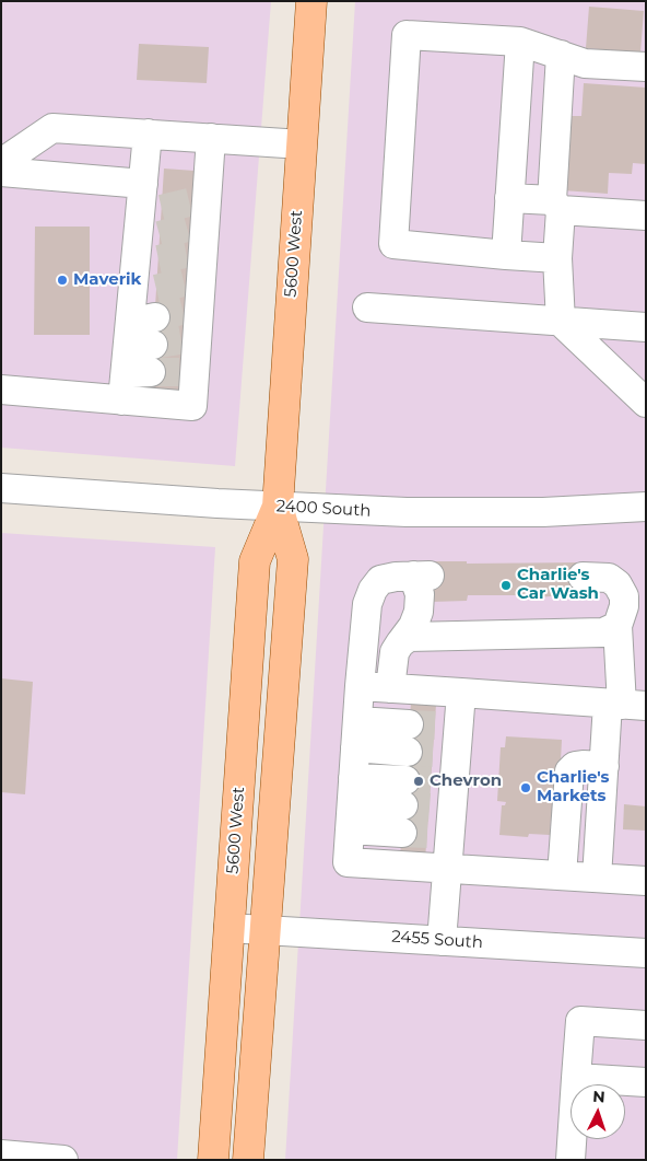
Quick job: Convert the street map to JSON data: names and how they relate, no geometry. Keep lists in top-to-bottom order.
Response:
{
  "streets": {
    "main road": ["5600 West"],
    "street": ["2400 South", "2455 South"]
  },
  "crossings": [
    ["5600 West", "2400 South"],
    ["5600 West", "2455 South"]
  ],
  "places": [
    "Maverik",
    "Charlie's Car Wash",
    "Chevron",
    "Charlie's Markets"
  ],
  "north": "top"
}
